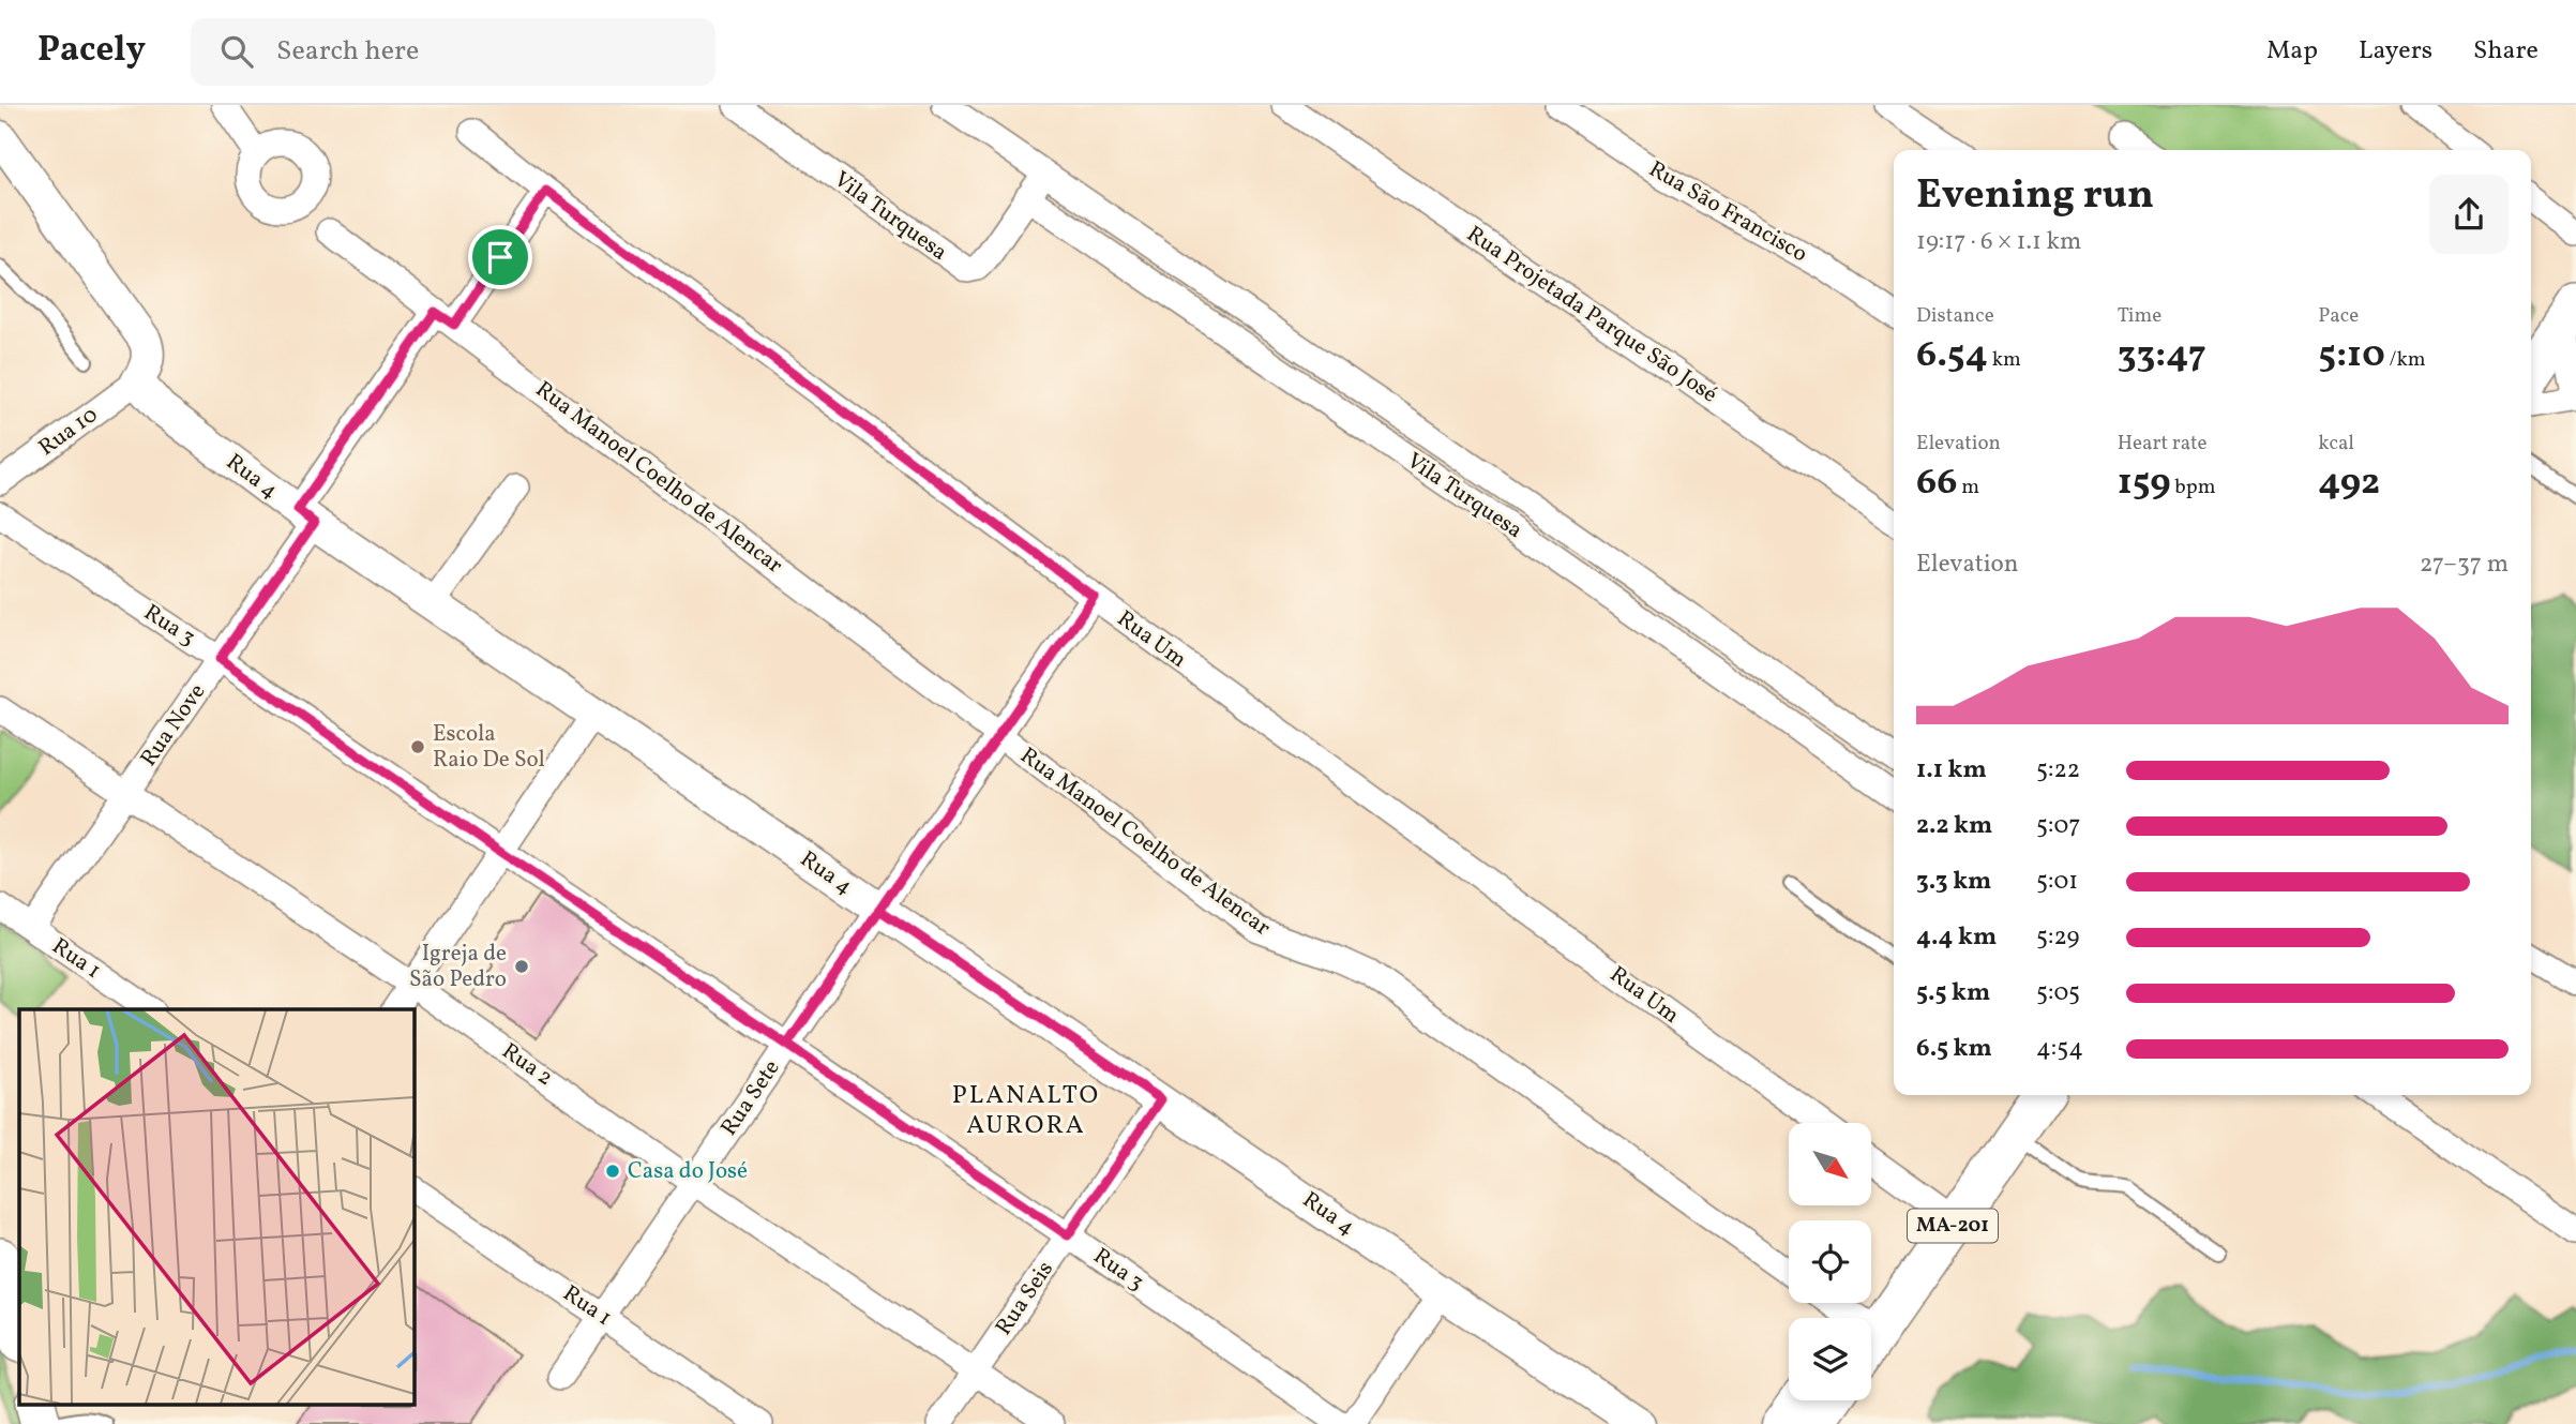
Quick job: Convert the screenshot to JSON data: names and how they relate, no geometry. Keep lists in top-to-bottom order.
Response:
{
  "streets": {
    "main road": ["MA-201"],
    "street": [
      "Rua São Francisco",
      "Vila Turquesa",
      "Rua Projetada Parque São José",
      "Rua 10",
      "Rua 4",
      "Rua Manoel Coelho de Alencar",
      "Rua 3",
      "Rua Um",
      "Rua Nove",
      "Rua 1",
      "Rua 2",
      "Rua Sete",
      "Rua Seis"
    ]
  },
  "crossings": [
    ["Rua 10", "Rua 4"],
    ["Rua 4", "Rua Nove"],
    ["Rua 4", "Rua Sete"],
    ["Rua 4", "Rua Seis"],
    ["Rua Manoel Coelho de Alencar", "Rua Nove"],
    ["Rua Manoel Coelho de Alencar", "Rua Sete"],
    ["Rua 3", "Rua Nove"],
    ["Rua 3", "Rua Sete"],
    ["Rua 3", "Rua Seis"],
    ["Rua Um", "Rua Nove"],
    ["Rua Um", "Rua Sete"],
    ["Rua Nove", "Rua 1"],
    ["Rua Nove", "Rua 2"],
    ["Rua 1", "Rua Sete"],
    ["Rua 2", "Rua Sete"],
    ["Rua 2", "Rua Seis"]
  ],
  "districts": ["PLANALTO AURORA"],
  "places": ["Escola Raio De Sol", "Igreja de São Pedro", "Casa do José"],
  "north": "bottom right",
  "page": {
    "header": "Pacely",
    "search": "Search here",
    "nav": ["Map", "Layers", "Share"],
    "heading": ["Evening run", "19:17 · 6 × 1.1 km"],
    "stats": [
      ["Distance", "6.54 km"],
      ["Time", "33:47"],
      ["Pace", "5:10 /km"],
      ["Elevation", "66 m"],
      ["Heart rate", "159 bpm"],
      ["kcal", "492"]
    ],
    "chart": ["Elevation", "27–37 m"],
    "list": [
      {
        "name": "1.1 km",
        "note": "5:22"
      },
      {
        "name": "2.2 km",
        "note": "5:07"
      },
      {
        "name": "3.3 km",
        "note": "5:01"
      },
      {
        "name": "4.4 km",
        "note": "5:29"
      },
      {
        "name": "5.5 km",
        "note": "5:05"
      },
      {
        "name": "6.5 km",
        "note": "4:54"
      }
    ]
  }
}
